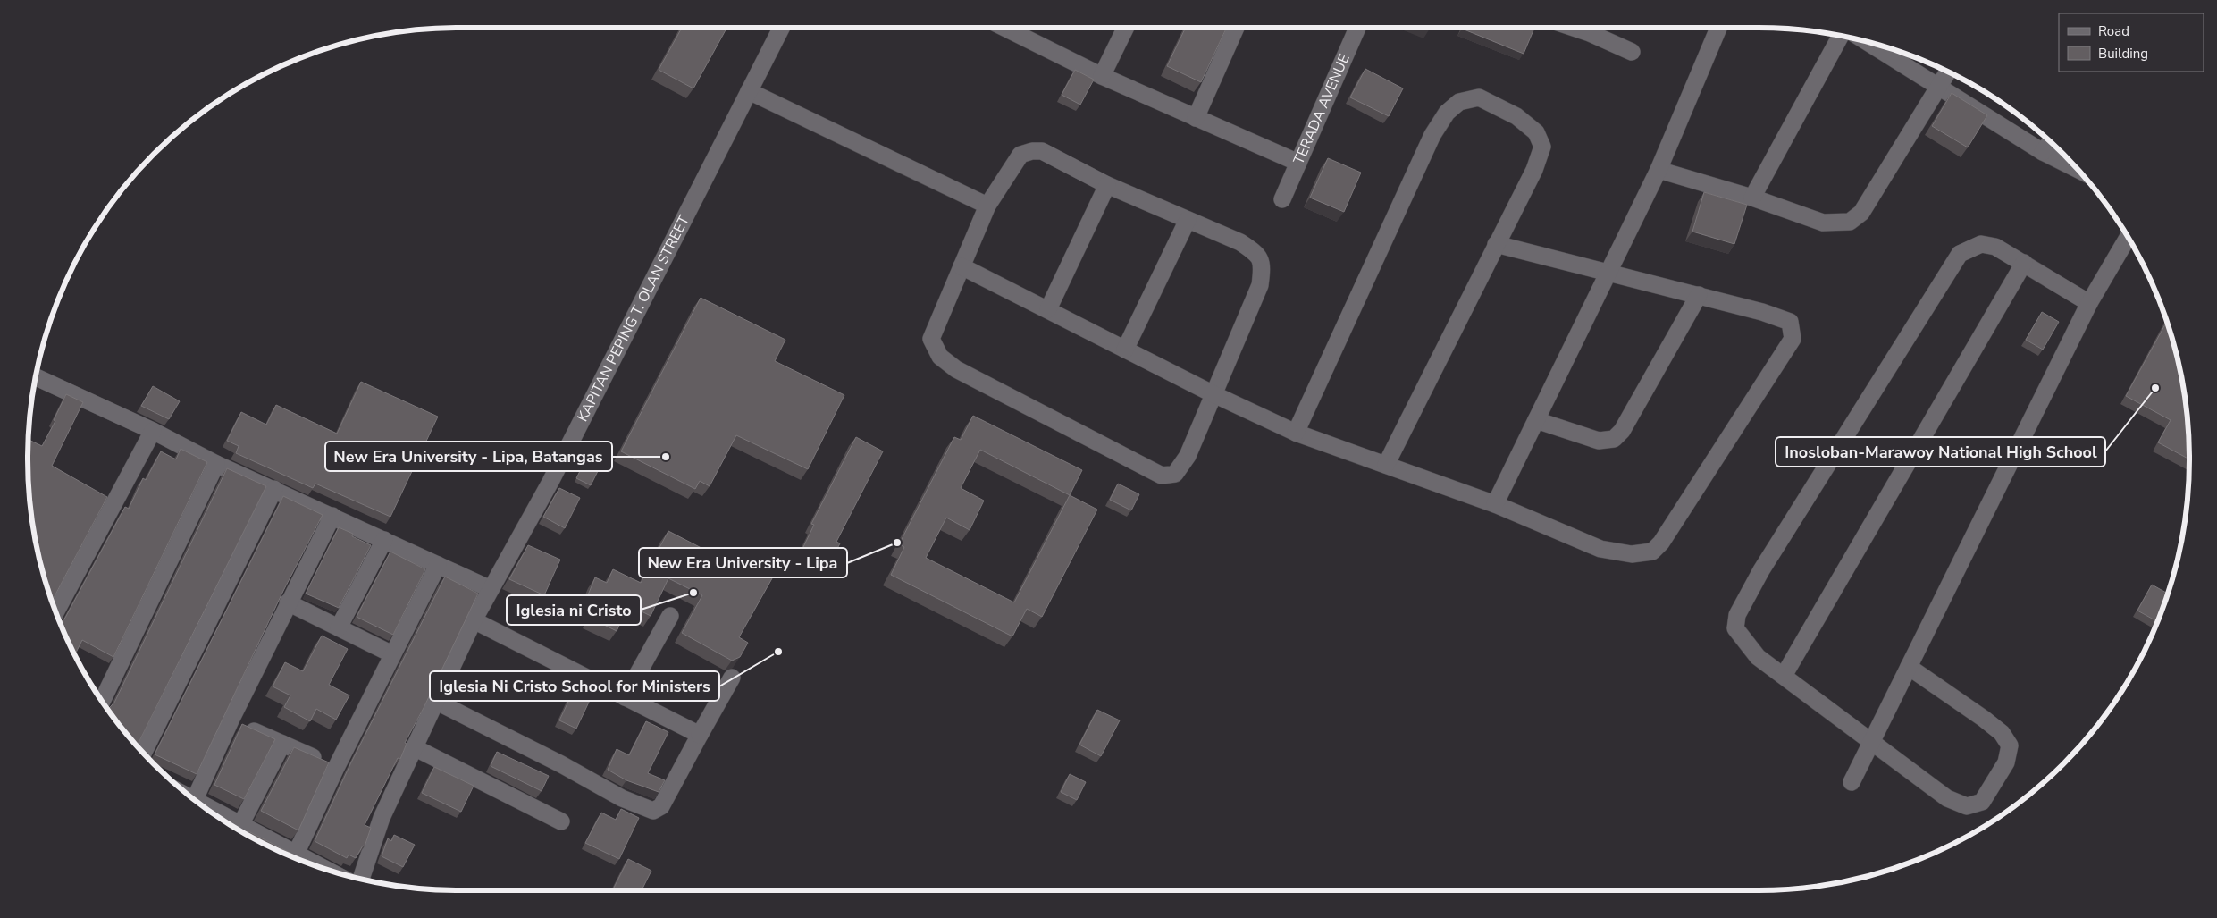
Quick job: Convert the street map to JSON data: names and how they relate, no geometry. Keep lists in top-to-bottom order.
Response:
{
  "streets": {
    "street": ["TERADA AVENUE", "KAPITAN PEPING T. OLAN STREET"]
  },
  "places": [
    "Inosloban-Marawoy National High School",
    "New Era University - Lipa, Batangas",
    "New Era University - Lipa",
    "Iglesia ni Cristo",
    "Iglesia Ni Cristo School for Ministers"
  ],
  "legend": ["Road", "Building"]
}
